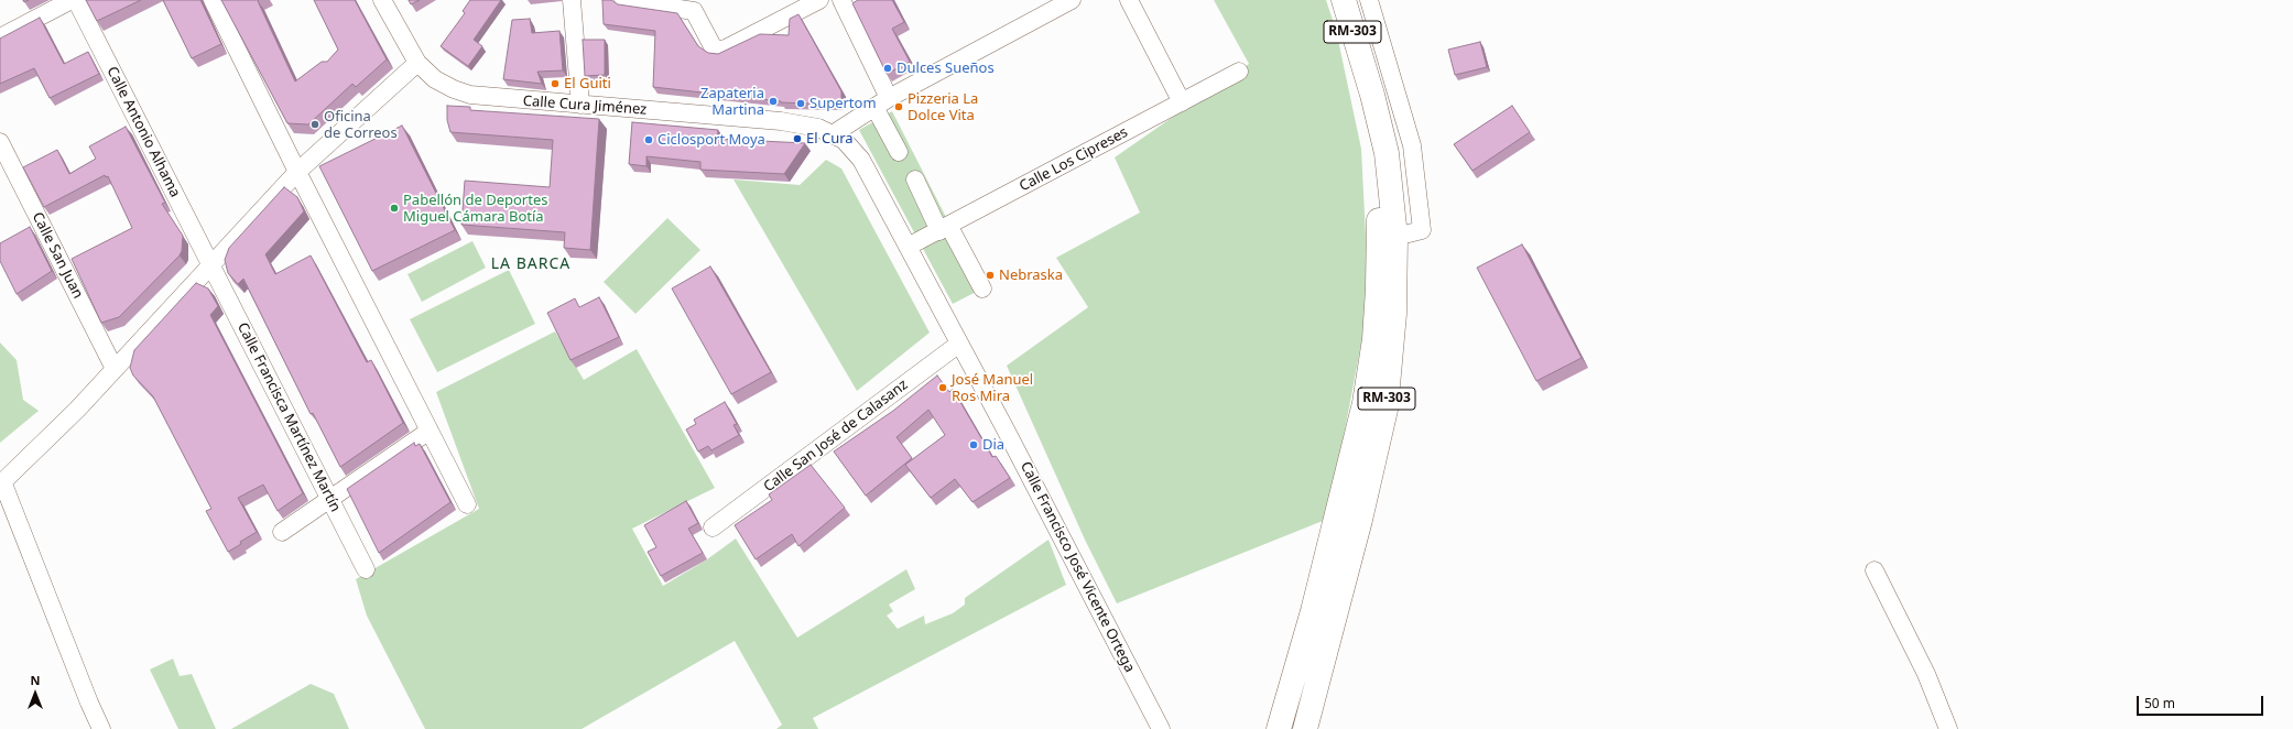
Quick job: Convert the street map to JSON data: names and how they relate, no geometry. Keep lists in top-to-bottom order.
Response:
{
  "streets": {
    "highway": ["RM-303"],
    "street": [
      "Calle Cura Jiménez",
      "Calle Antonio Alhama",
      "Calle Los Cipreses",
      "Calle San Juan",
      "Calle Francisca Martínez Martín",
      "Calle San José de Calasanz",
      "Calle Francisco José Vicente Ortega"
    ]
  },
  "crossings": [
    ["Calle Cura Jiménez", "Calle Francisco José Vicente Ortega"],
    ["Calle Antonio Alhama", "Calle Francisca Martínez Martín"],
    ["Calle Los Cipreses", "Calle Francisco José Vicente Ortega"],
    ["Calle San José de Calasanz", "Calle Francisco José Vicente Ortega"]
  ],
  "districts": ["LA BARCA"],
  "places": [
    "Dulces Sueños",
    "El Guiti",
    "Zapateria Martina",
    "Supertom",
    "Pizzeria La Dolce Vita",
    "Oficina de Correos",
    "El Cura",
    "Ciclosport Moya",
    "Pabellón de Deportes Miguel Cámara Botía",
    "Nebraska",
    "José Manuel Ros Mira",
    "Dia"
  ],
  "scale_bar": "50 m",
  "north": "top"
}
